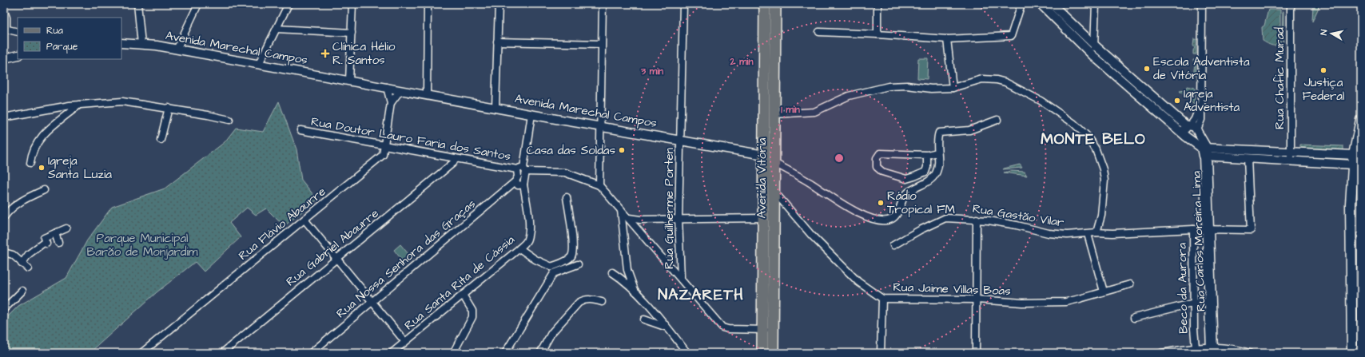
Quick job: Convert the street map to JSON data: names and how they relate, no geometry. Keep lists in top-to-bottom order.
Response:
{
  "streets": {
    "main road": ["Avenida Vitória"],
    "street": [
      "Avenida Marechal Campos",
      "Rua Chafic Murad",
      "Rua Doutor Lauro Faria dos Santos",
      "Rua Guilherme Porten",
      "Rua Gastão Vilar",
      "Rua Flávio Abaurre",
      "Rua Carlos Moreira Lima",
      "Rua Gabriel Abaurre",
      "Rua Nossa Senhora das Graças",
      "Rua Santa Rita de Cássia",
      "Beco da Aurora",
      "Rua Jaime Villas Boas"
    ]
  },
  "crossings": [
    ["Avenida Marechal Campos", "Avenida Vitória"],
    ["Avenida Marechal Campos", "Rua Guilherme Porten"],
    ["Avenida Marechal Campos", "Rua Flávio Abaurre"],
    ["Rua Doutor Lauro Faria dos Santos", "Rua Flávio Abaurre"],
    ["Rua Doutor Lauro Faria dos Santos", "Rua Gabriel Abaurre"],
    ["Rua Doutor Lauro Faria dos Santos", "Rua Santa Rita de Cássia"],
    ["Avenida Vitória", "Rua Jaime Villas Boas"],
    ["Rua Gastão Vilar", "Rua Carlos Moreira Lima"],
    ["Rua Gastão Vilar", "Beco da Aurora"]
  ],
  "districts": ["MONTE BELO", "NAZARETH"],
  "parks": ["Parque Municipal Barão de Monjardim"],
  "places": {
    "health": ["Clínica Hélio R. Santos"],
    "other": [
      "Escola Adventista de Vitória",
      "Justiça Federal",
      "Igreja Adventista",
      "Casa das Soldas",
      "Igreja Santa Luzia",
      "Rádio Tropical FM"
    ]
  },
  "legend": ["Rua", "Parque"],
  "north": "left",
  "rings": ["2 min", "3 min", "1 min"]
}
